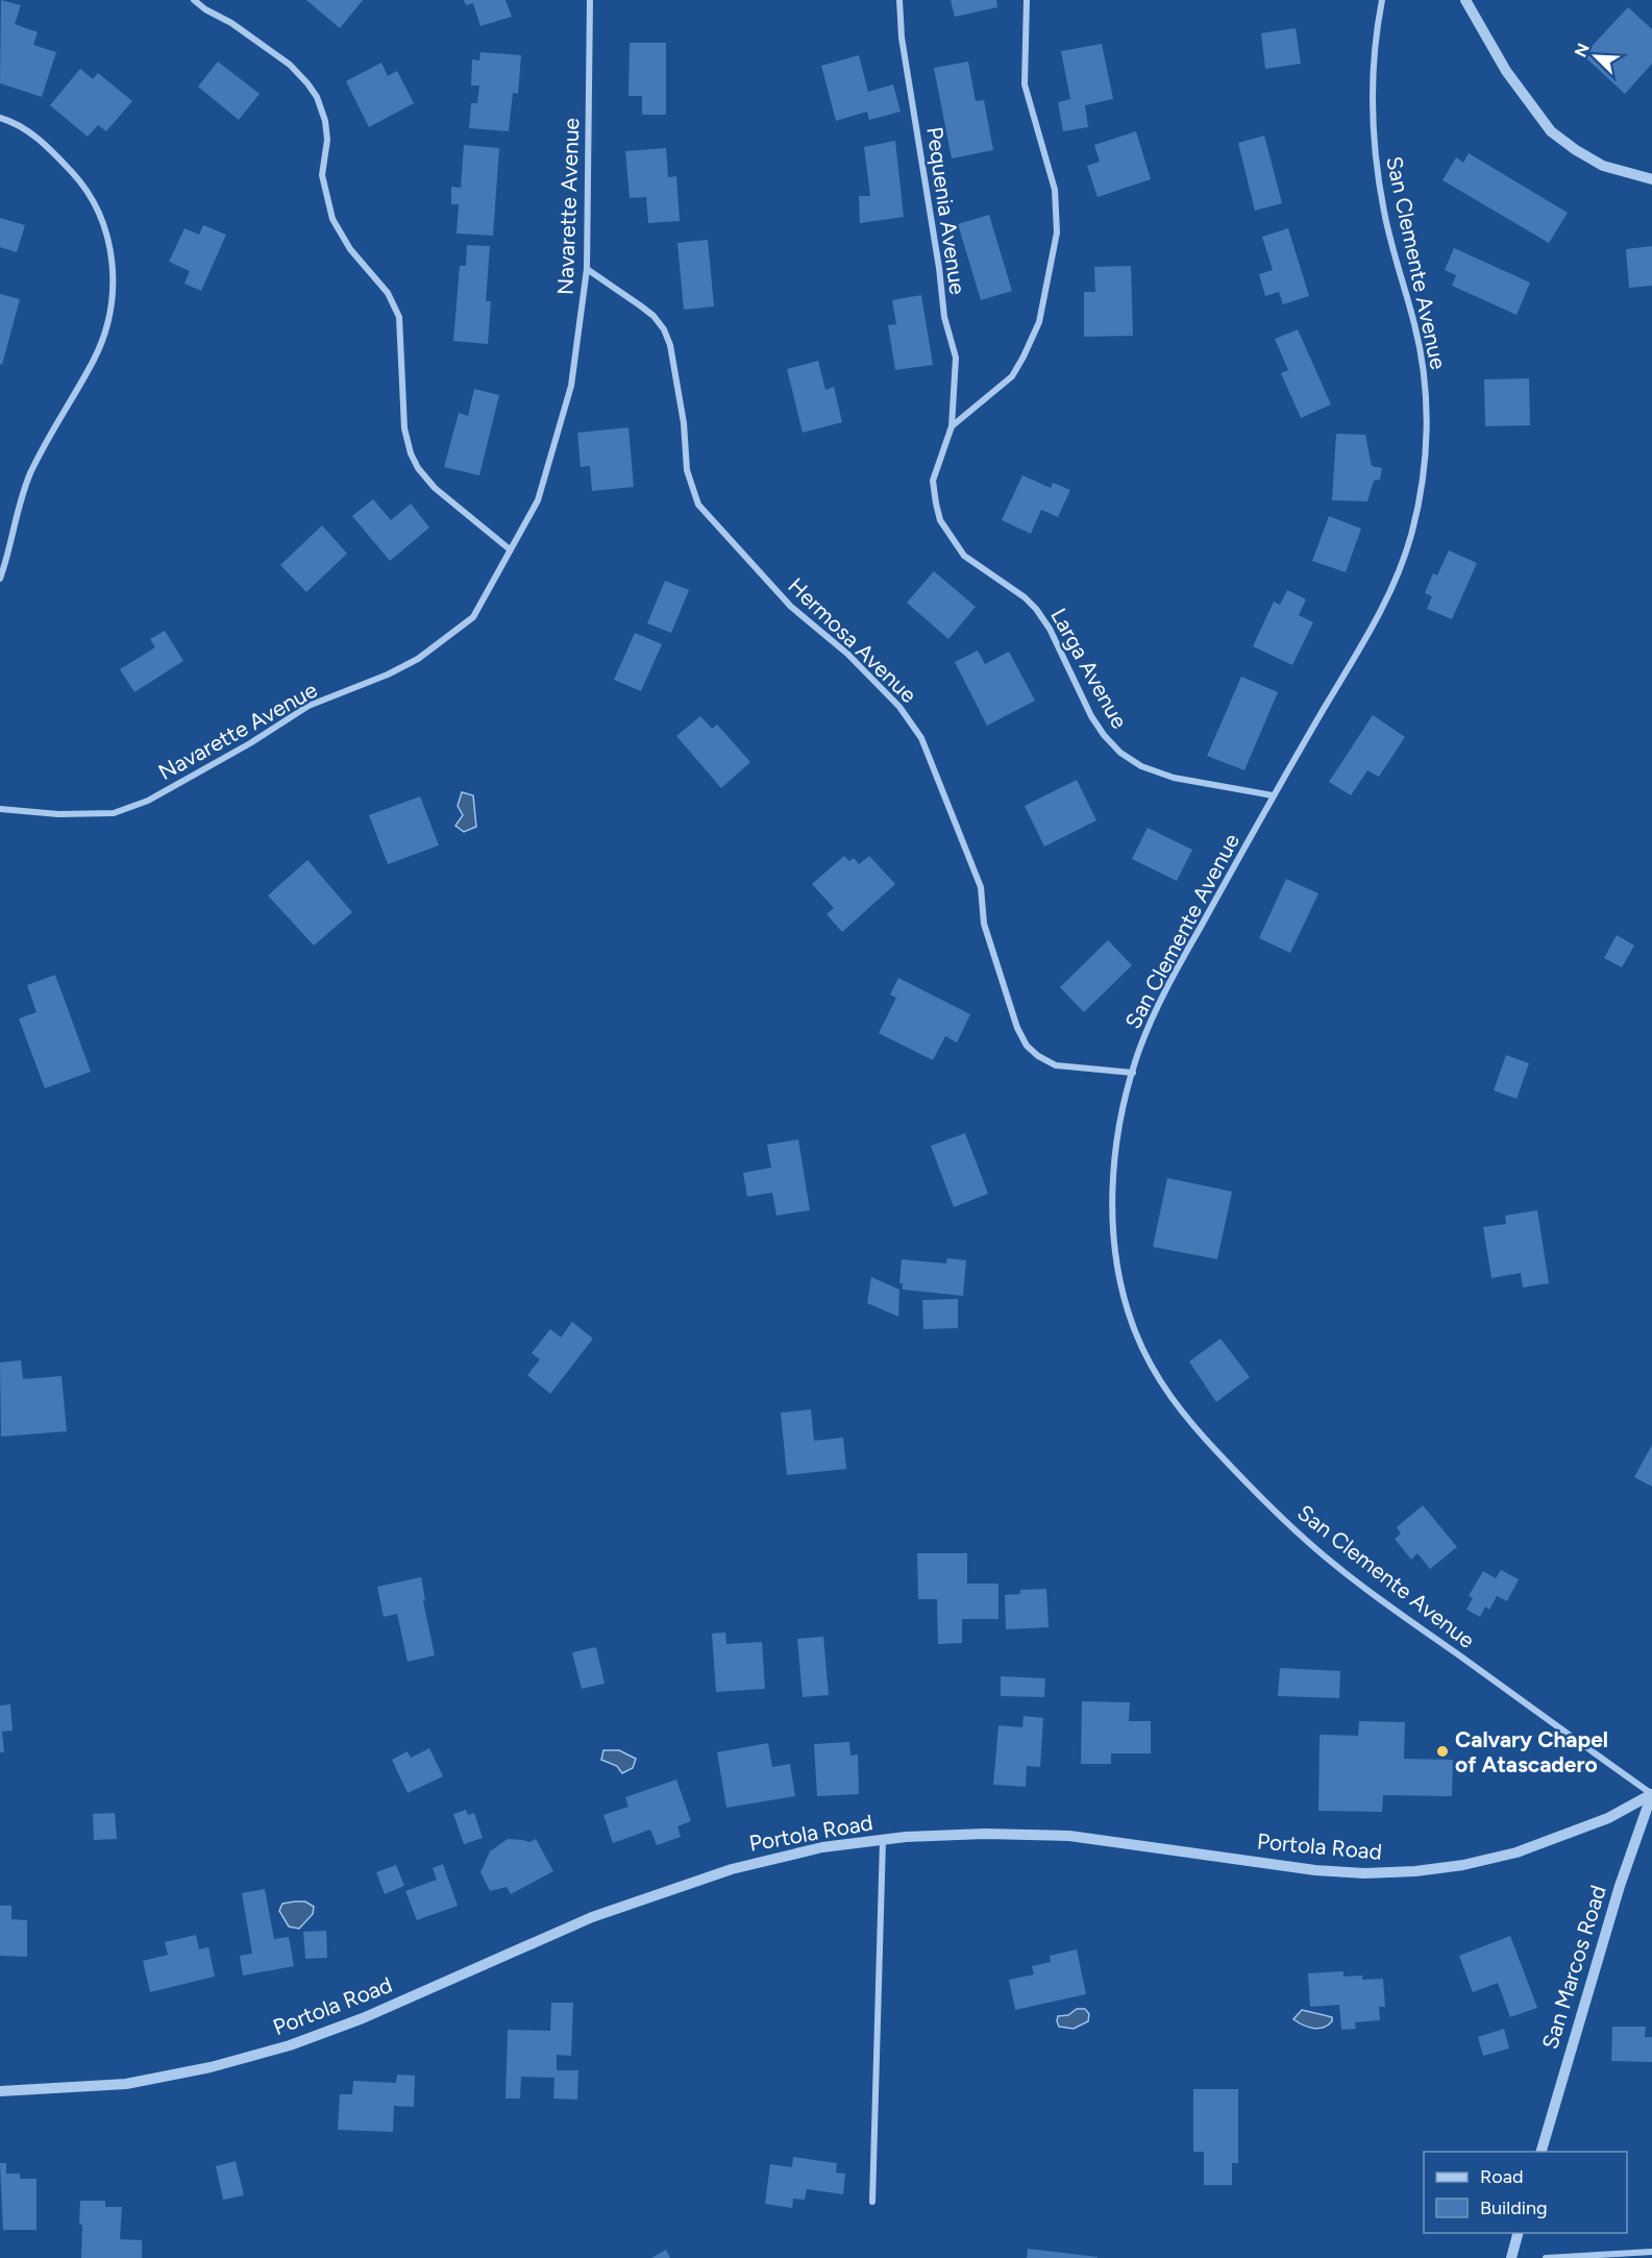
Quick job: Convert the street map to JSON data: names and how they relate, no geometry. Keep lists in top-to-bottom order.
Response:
{
  "streets": {
    "street": [
      "Navarette Avenue",
      "Pequenia Avenue",
      "San Clemente Avenue",
      "Hermosa Avenue",
      "Larga Avenue",
      "Portola Road",
      "San Marcos Road"
    ]
  },
  "crossings": [
    ["Navarette Avenue", "Hermosa Avenue"],
    ["Pequenia Avenue", "Larga Avenue"],
    ["San Clemente Avenue", "Hermosa Avenue"],
    ["San Clemente Avenue", "Larga Avenue"],
    ["San Clemente Avenue", "Portola Road"],
    ["San Clemente Avenue", "San Marcos Road"],
    ["Portola Road", "San Marcos Road"]
  ],
  "places": ["Calvary Chapel of Atascadero"],
  "legend": ["Road", "Building"],
  "north": "top left"
}
